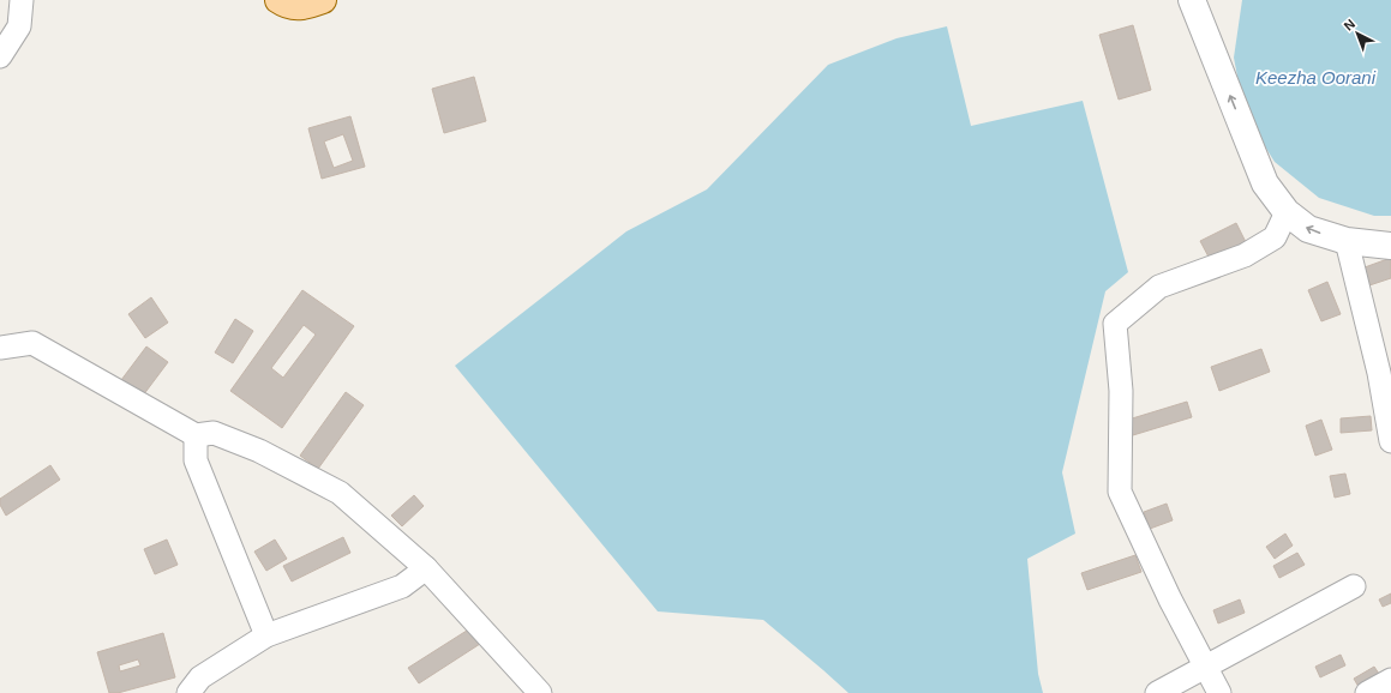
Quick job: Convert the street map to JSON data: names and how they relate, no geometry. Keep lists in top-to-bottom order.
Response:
{
  "water": ["Keezha Oorani"],
  "north": "top left"
}
